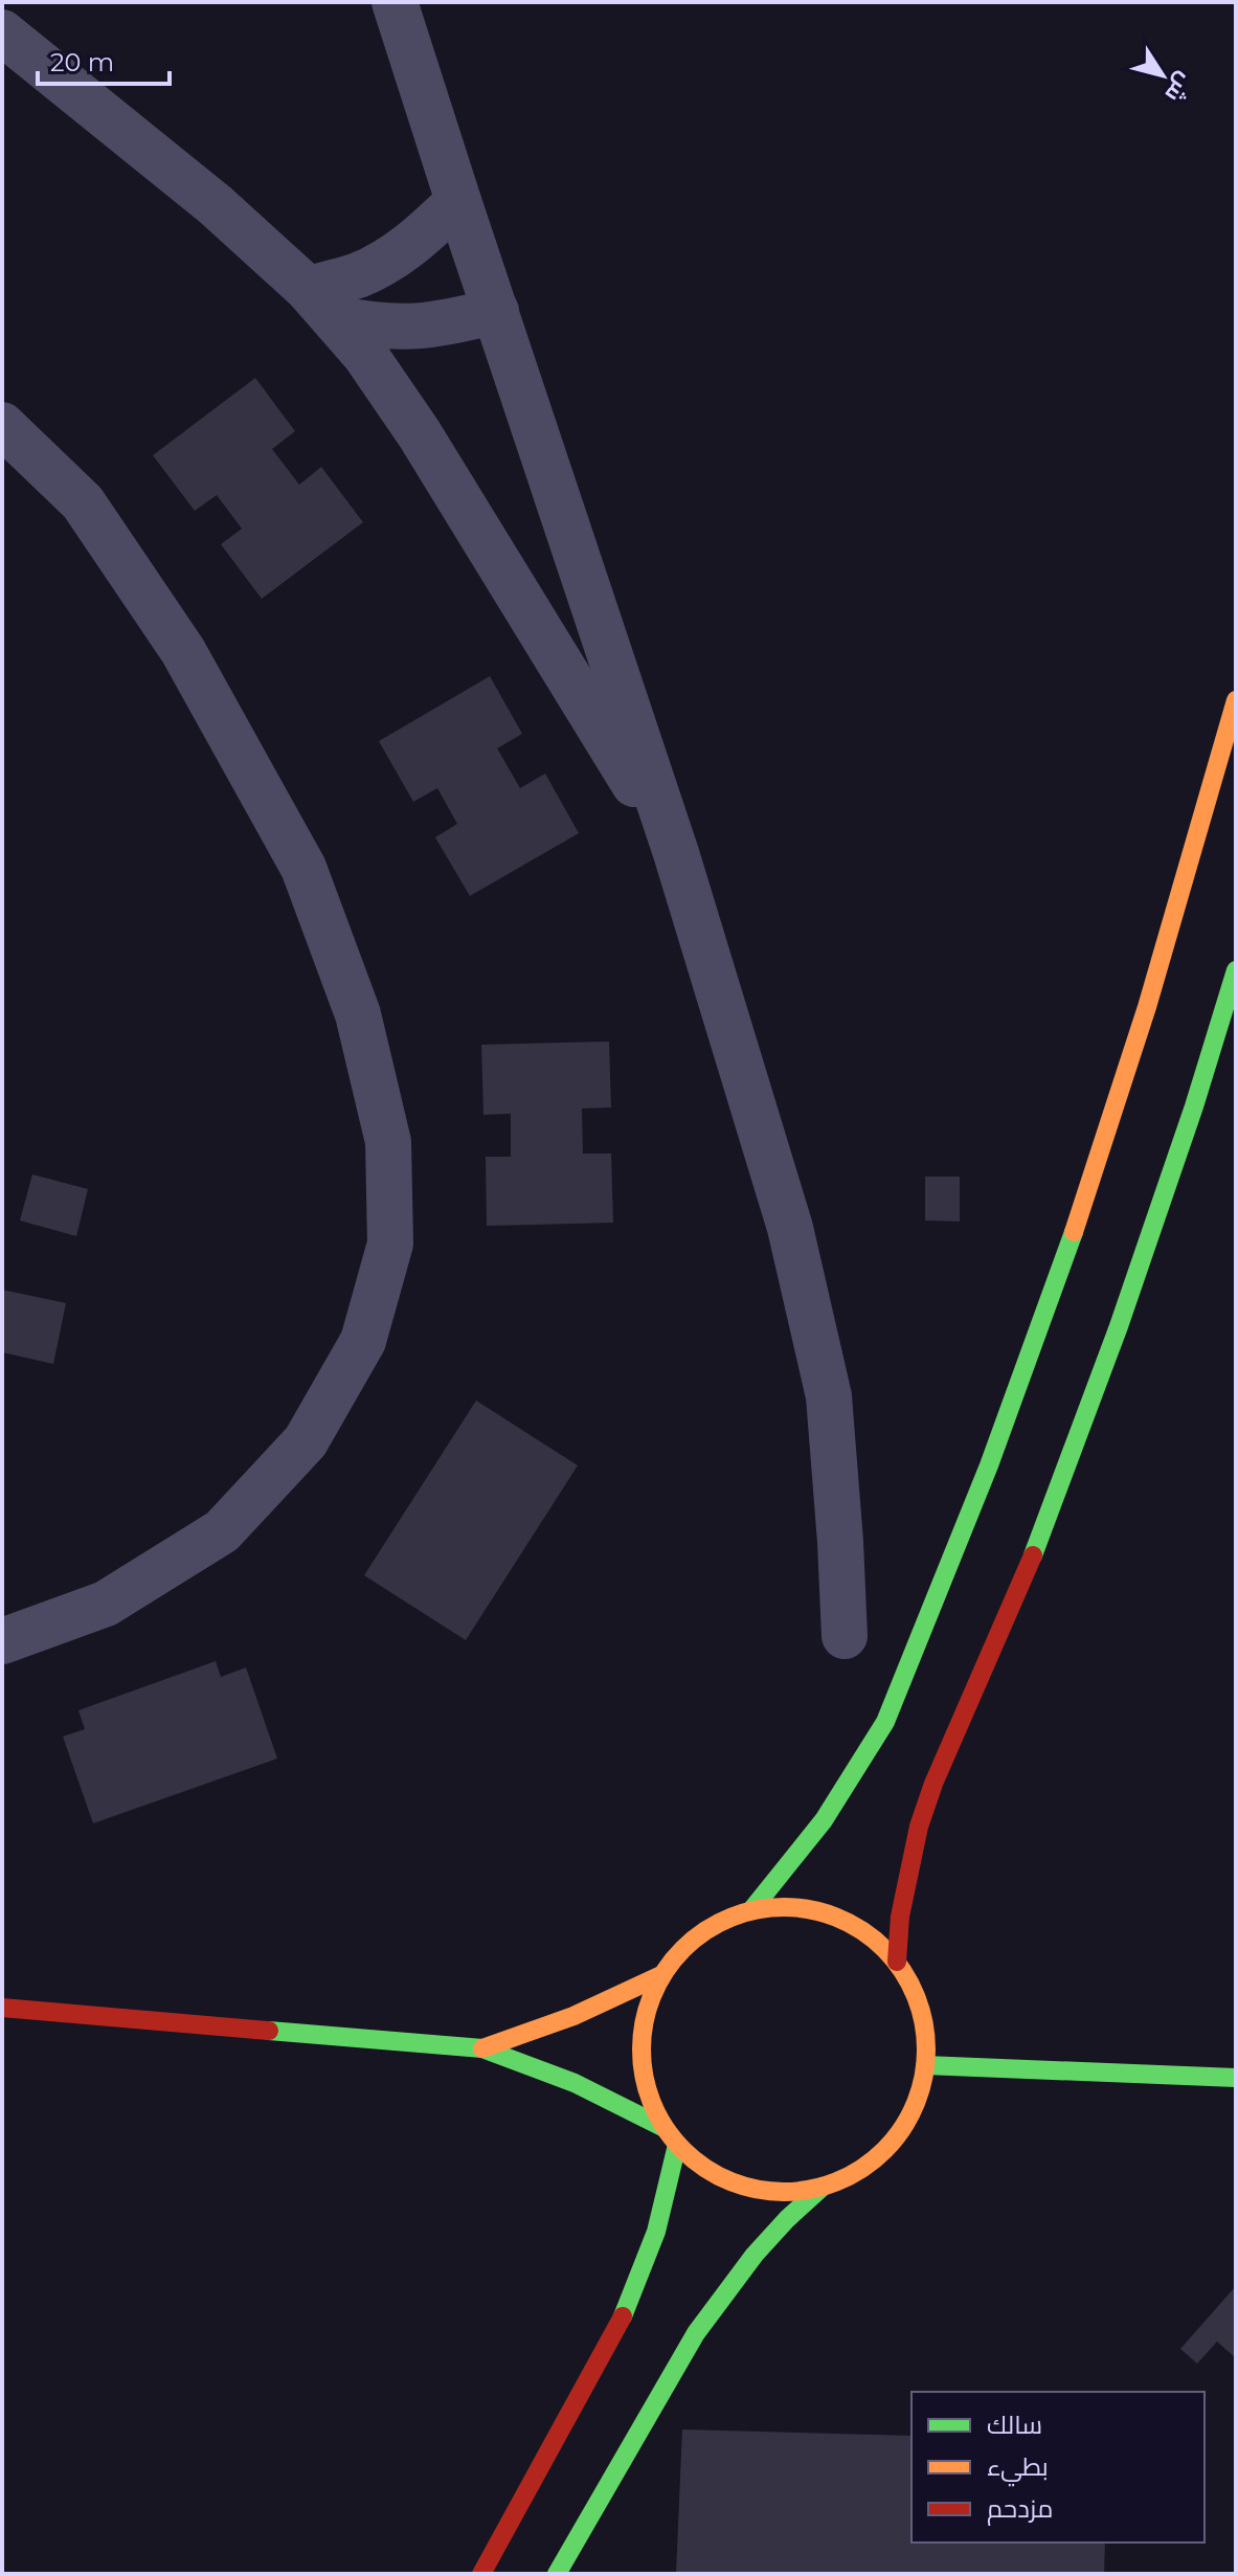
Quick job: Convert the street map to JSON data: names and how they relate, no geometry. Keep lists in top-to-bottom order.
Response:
{
  "legend": ["سالك", "بطيء", "مزدحم"],
  "scale_bar": "20 m",
  "north": "bottom right"
}
